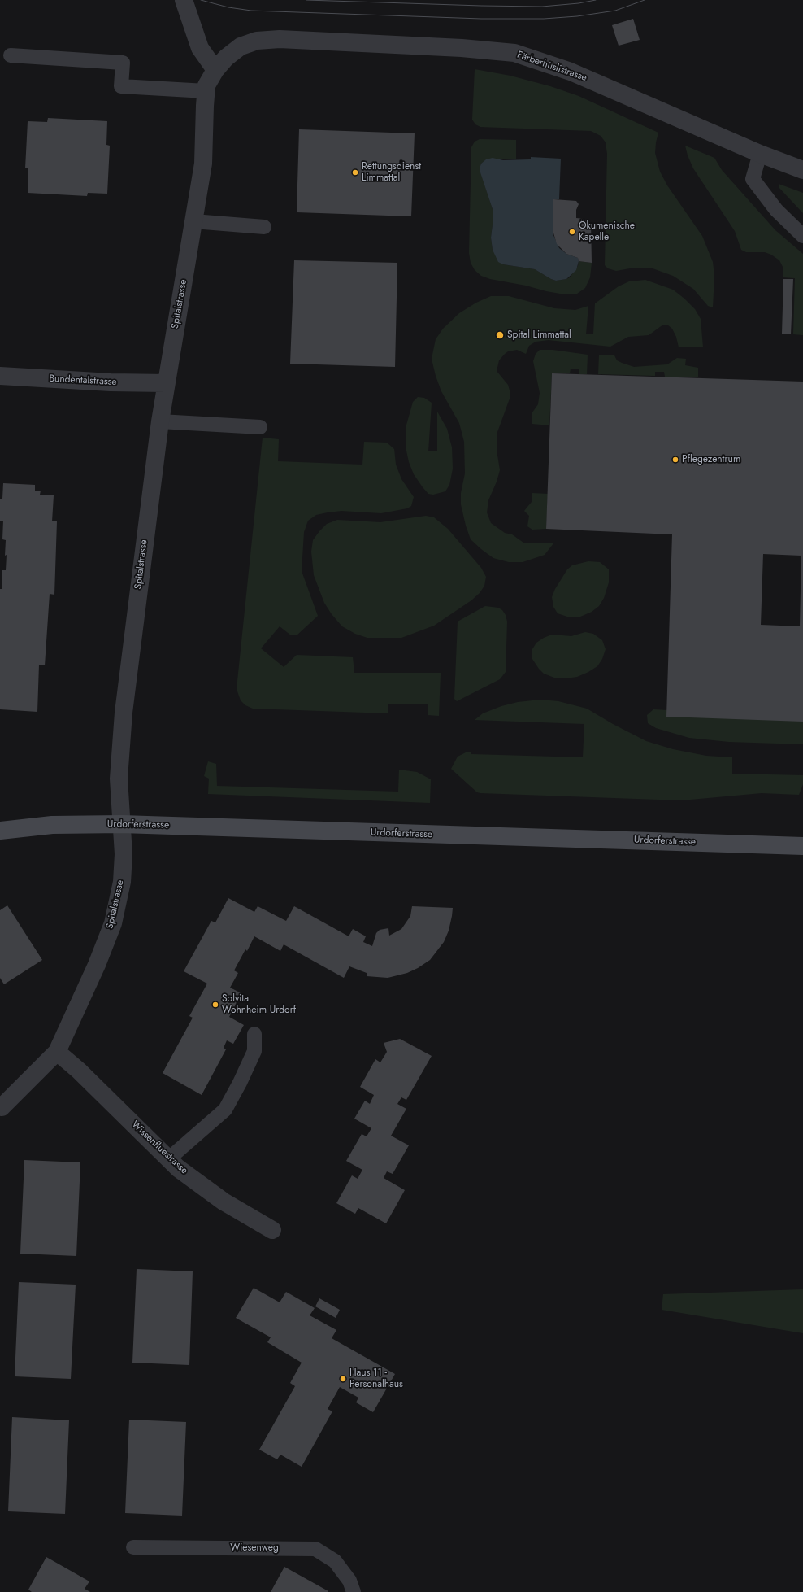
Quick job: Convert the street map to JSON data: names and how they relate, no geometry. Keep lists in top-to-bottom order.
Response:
{
  "streets": {
    "main road": ["Urdorferstrasse"],
    "street": [
      "Färberhüslistrasse",
      "Spitalstrasse",
      "Bundentalstrasse",
      "Wissenfluestrasse"
    ],
    "lane": ["Wiesenweg"]
  },
  "crossings": [
    ["Färberhüslistrasse", "Spitalstrasse"],
    ["Spitalstrasse", "Bundentalstrasse"],
    ["Spitalstrasse", "Urdorferstrasse"],
    ["Spitalstrasse", "Wissenfluestrasse"]
  ],
  "places": [
    "Rettungsdienst Limmattal",
    "Ökumenische Kapelle",
    "Spital Limmattal",
    "Pflegezentrum",
    "Solvita Wohnheim Urdorf",
    "Haus 11 - Personalhaus"
  ]
}
